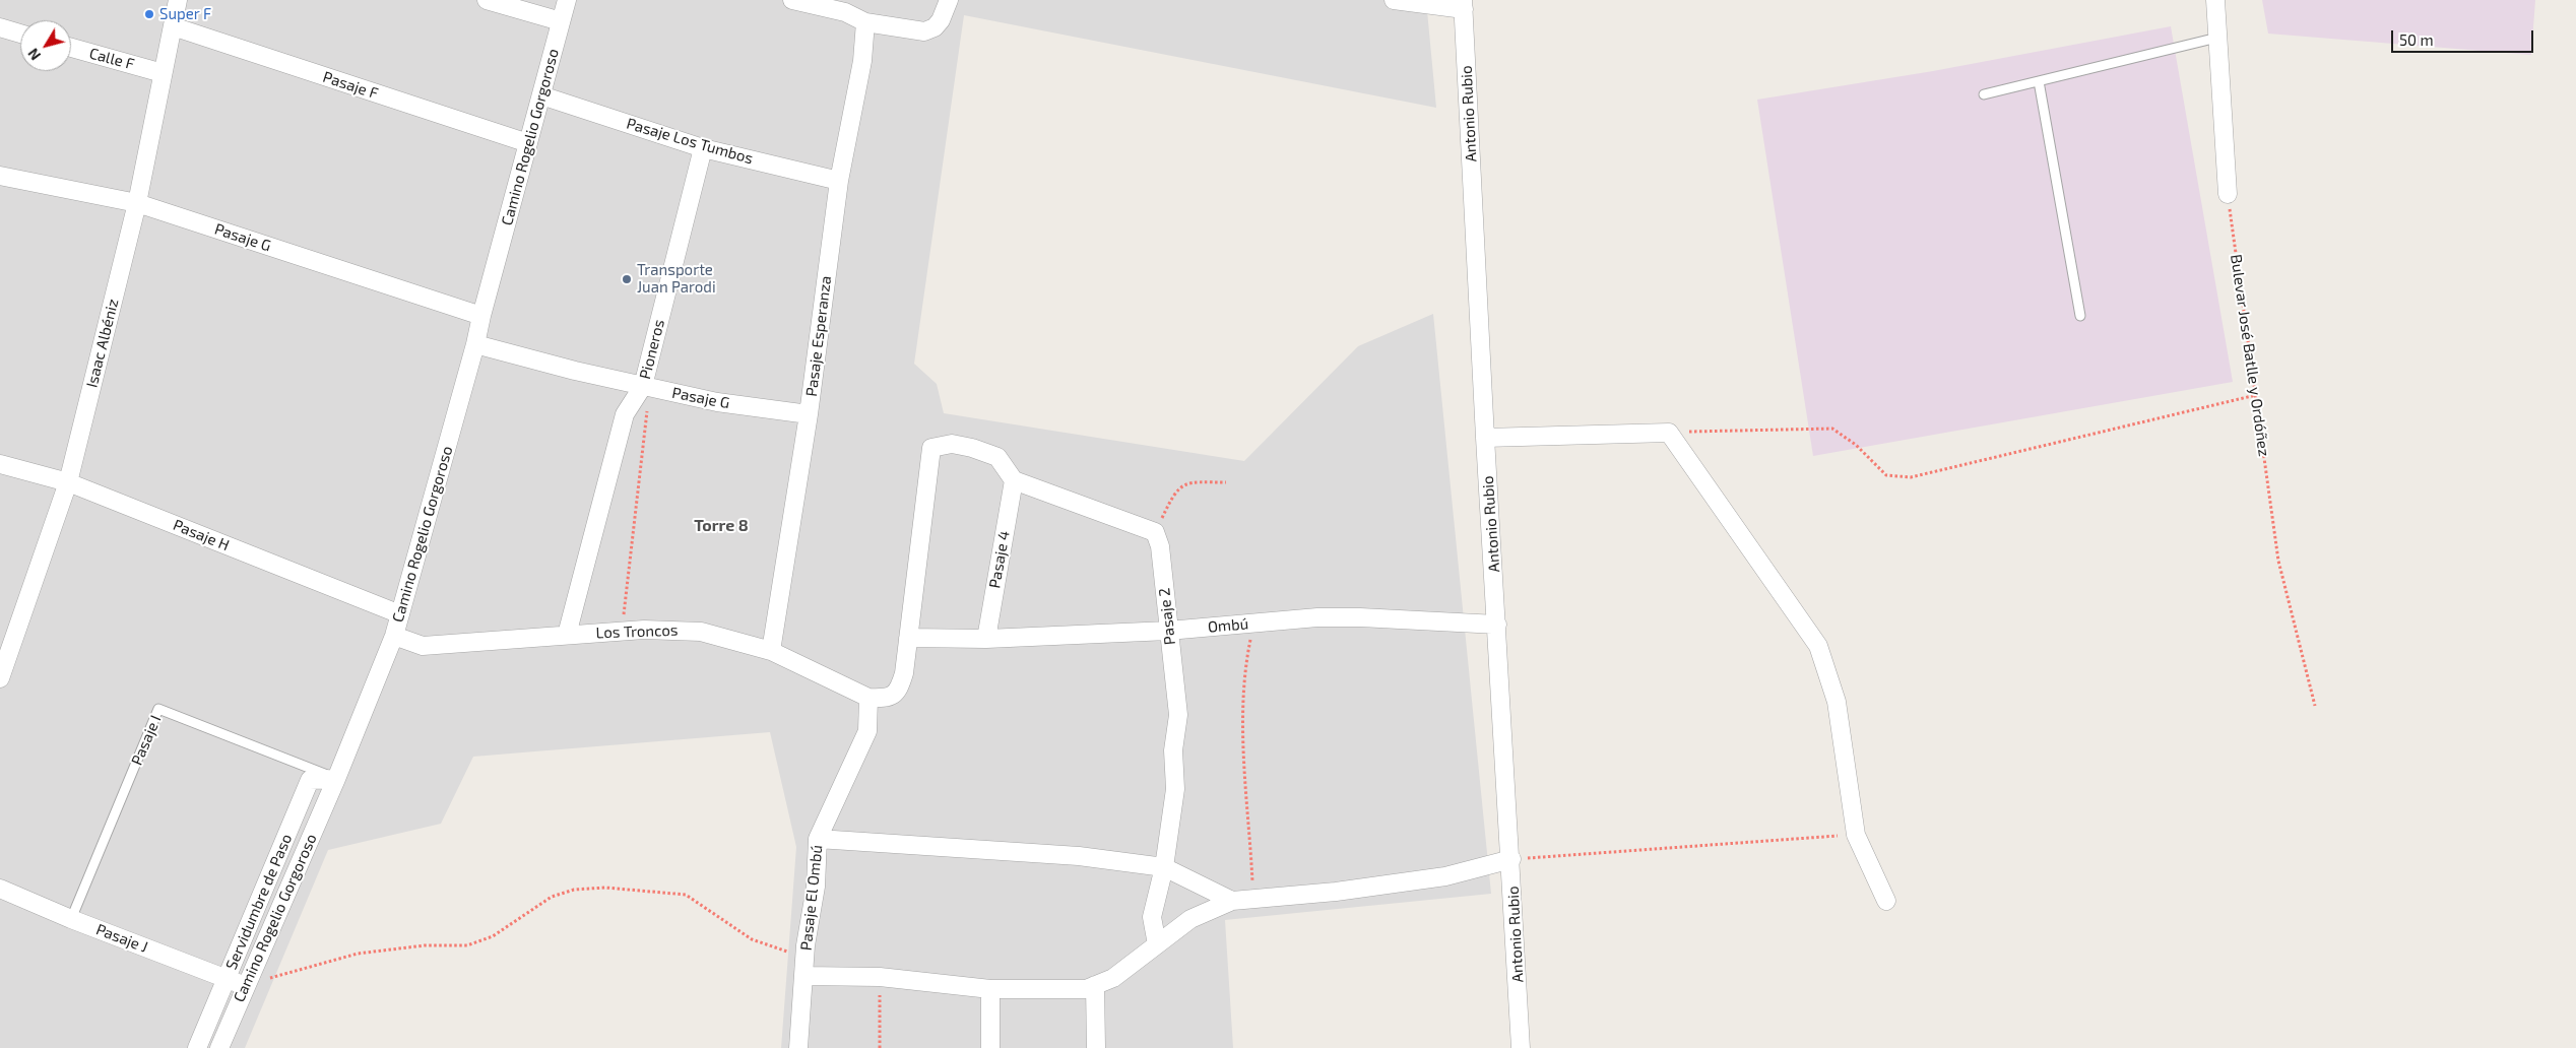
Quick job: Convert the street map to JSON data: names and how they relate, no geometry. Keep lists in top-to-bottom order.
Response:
{
  "streets": {
    "street": [
      "Calle F",
      "Pasaje F",
      "Antonio Rubio",
      "Camino Rogelio Gorgoroso",
      "Pasaje Los Tumbos",
      "Pasaje G",
      "Pasaje Esperanza",
      "Isaac Albéniz",
      "Pioneros",
      "Pasaje H",
      "Pasaje 4",
      "Pasaje 2",
      "Ombú",
      "Los Troncos",
      "Pasaje El Ombú",
      "Servidumbre de Paso",
      "Pasaje J"
    ],
    "lane": ["Pasaje I"],
    "path": ["Bulevar José Batlle y Ordóñez"]
  },
  "crossings": [
    ["Calle F", "Isaac Albéniz"],
    ["Pasaje F", "Camino Rogelio Gorgoroso"],
    ["Pasaje F", "Isaac Albéniz"],
    ["Antonio Rubio", "Ombú"],
    ["Camino Rogelio Gorgoroso", "Pasaje Los Tumbos"],
    ["Camino Rogelio Gorgoroso", "Pasaje G"],
    ["Camino Rogelio Gorgoroso", "Pasaje H"],
    ["Camino Rogelio Gorgoroso", "Los Troncos"],
    ["Camino Rogelio Gorgoroso", "Pasaje I"],
    ["Camino Rogelio Gorgoroso", "Servidumbre de Paso"],
    ["Camino Rogelio Gorgoroso", "Pasaje J"],
    ["Pasaje Los Tumbos", "Pasaje Esperanza"],
    ["Pasaje Los Tumbos", "Pioneros"],
    ["Pasaje G", "Pasaje Esperanza"],
    ["Pasaje G", "Isaac Albéniz"],
    ["Pasaje G", "Pioneros"],
    ["Pasaje Esperanza", "Los Troncos"],
    ["Isaac Albéniz", "Pasaje H"],
    ["Pioneros", "Los Troncos"],
    ["Pasaje 4", "Ombú"],
    ["Pasaje 2", "Ombú"],
    ["Los Troncos", "Pasaje El Ombú"],
    ["Pasaje I", "Servidumbre de Paso"],
    ["Pasaje I", "Pasaje J"],
    ["Servidumbre de Paso", "Pasaje J"]
  ],
  "districts": ["Torre 8"],
  "places": ["Super F", "Transporte Juan Parodi"],
  "scale_bar": "50 m",
  "north": "bottom left"
}
